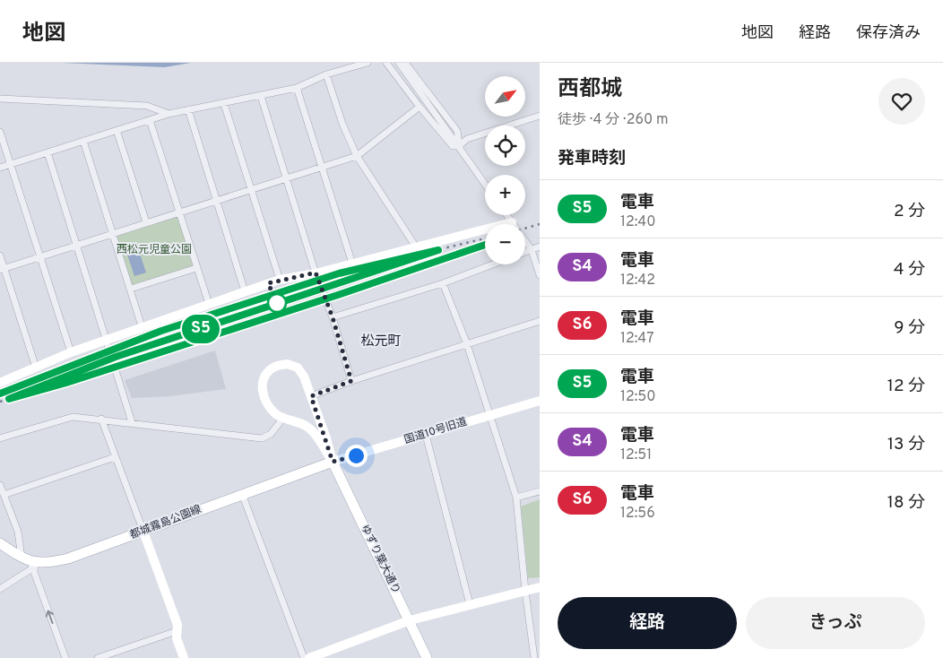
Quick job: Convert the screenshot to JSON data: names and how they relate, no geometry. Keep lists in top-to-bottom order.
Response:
{
  "streets": {
    "main road": ["都城霧島公園線", "ゆずり葉大通り"],
    "street": ["国道10号旧道"]
  },
  "crossings": [
    ["国道10号旧道", "都城霧島公園線"],
    ["国道10号旧道", "ゆずり葉大通り"],
    ["都城霧島公園線", "ゆずり葉大通り"]
  ],
  "districts": ["松元町"],
  "parks": ["西松元児童公園"],
  "north": "top right",
  "page": {
    "header": "地図",
    "nav": ["地図", "経路", "保存済み"],
    "on_map": "S5",
    "heading": [
      ["西都城", "徒歩 · 4 分 · 260 m"],
      "発車時刻"
    ],
    "map_buttons": ["+", "−"],
    "list": [
      {
        "mark": "S5",
        "name": "電車",
        "note": "12:40",
        "value": "2 分"
      },
      {
        "mark": "S4",
        "name": "電車",
        "note": "12:42",
        "value": "4 分"
      },
      {
        "mark": "S6",
        "name": "電車",
        "note": "12:47",
        "value": "9 分"
      },
      {
        "mark": "S5",
        "name": "電車",
        "note": "12:50",
        "value": "12 分"
      },
      {
        "mark": "S4",
        "name": "電車",
        "note": "12:51",
        "value": "13 分"
      },
      {
        "mark": "S6",
        "name": "電車",
        "note": "12:56",
        "value": "18 分"
      }
    ],
    "buttons": ["経路", "きっぷ"]
  }
}
